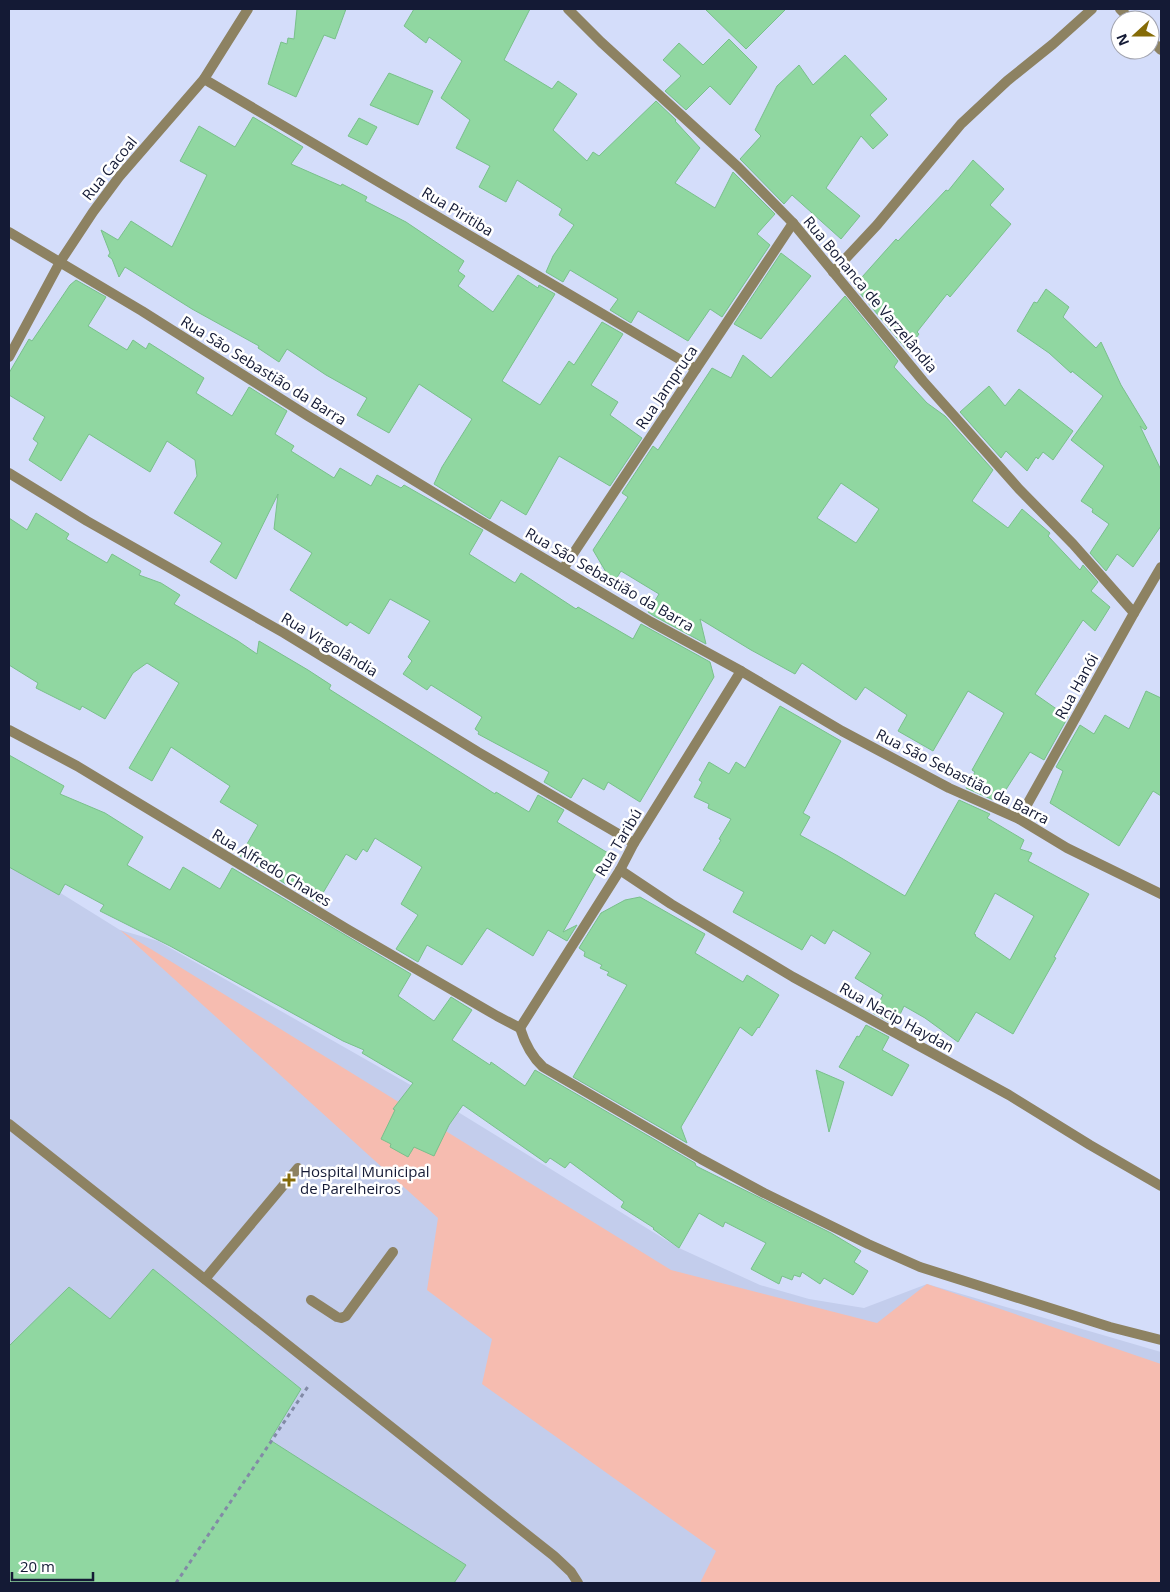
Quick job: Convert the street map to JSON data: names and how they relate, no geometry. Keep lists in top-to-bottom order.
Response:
{
  "streets": {
    "street": [
      "Rua Cacoal",
      "Rua Piritiba",
      "Rua Bonanca de Varzelândia",
      "Rua São Sebastião da Barra",
      "Rua Jampruca",
      "Rua Virgolândia",
      "Rua Hanói",
      "Rua Taribú",
      "Rua Alfredo Chaves",
      "Rua Nacip Haydan"
    ]
  },
  "crossings": [
    ["Rua Cacoal", "Rua Piritiba"],
    ["Rua Cacoal", "Rua São Sebastião da Barra"],
    ["Rua Piritiba", "Rua Jampruca"],
    ["Rua Bonanca de Varzelândia", "Rua Jampruca"],
    ["Rua Bonanca de Varzelândia", "Rua Hanói"],
    ["Rua São Sebastião da Barra", "Rua Jampruca"],
    ["Rua São Sebastião da Barra", "Rua Hanói"],
    ["Rua São Sebastião da Barra", "Rua Taribú"],
    ["Rua Virgolândia", "Rua Taribú"],
    ["Rua Taribú", "Rua Alfredo Chaves"],
    ["Rua Taribú", "Rua Nacip Haydan"]
  ],
  "places": {
    "health": ["Hospital Municipal de Parelheiros"]
  },
  "scale_bar": "20 m",
  "north": "left"
}
